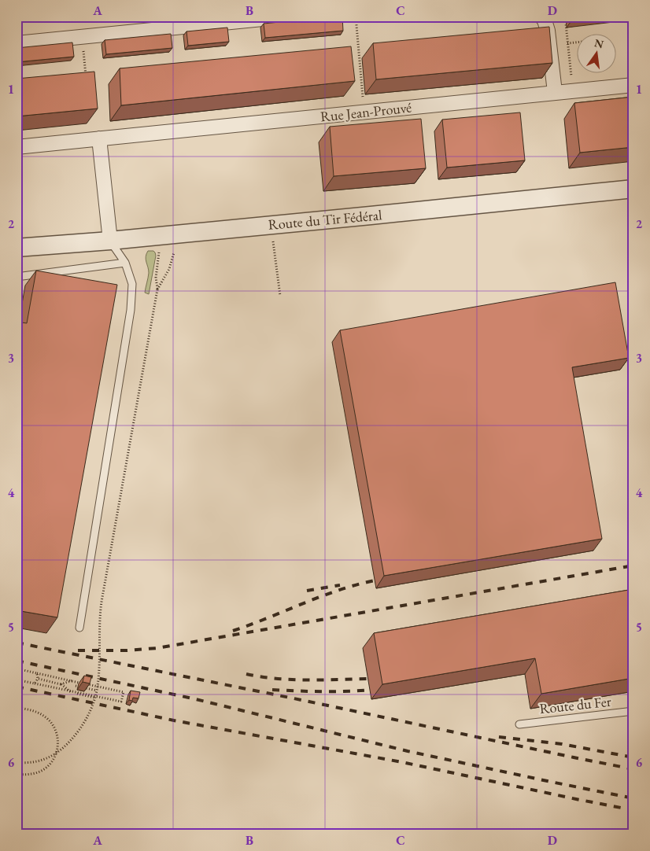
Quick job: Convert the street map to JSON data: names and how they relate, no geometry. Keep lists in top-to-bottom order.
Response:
{
  "streets": {
    "street": ["Rue Jean-Prouvé", "Route du Tir Fédéral"],
    "lane": ["Route du Fer"]
  },
  "north": "top",
  "grid": {
    "columns": [
      "A",
      "B",
      "C",
      "D"
    ],
    "rows": [
      "1",
      "2",
      "3",
      "4",
      "5",
      "6"
    ]
  }
}
